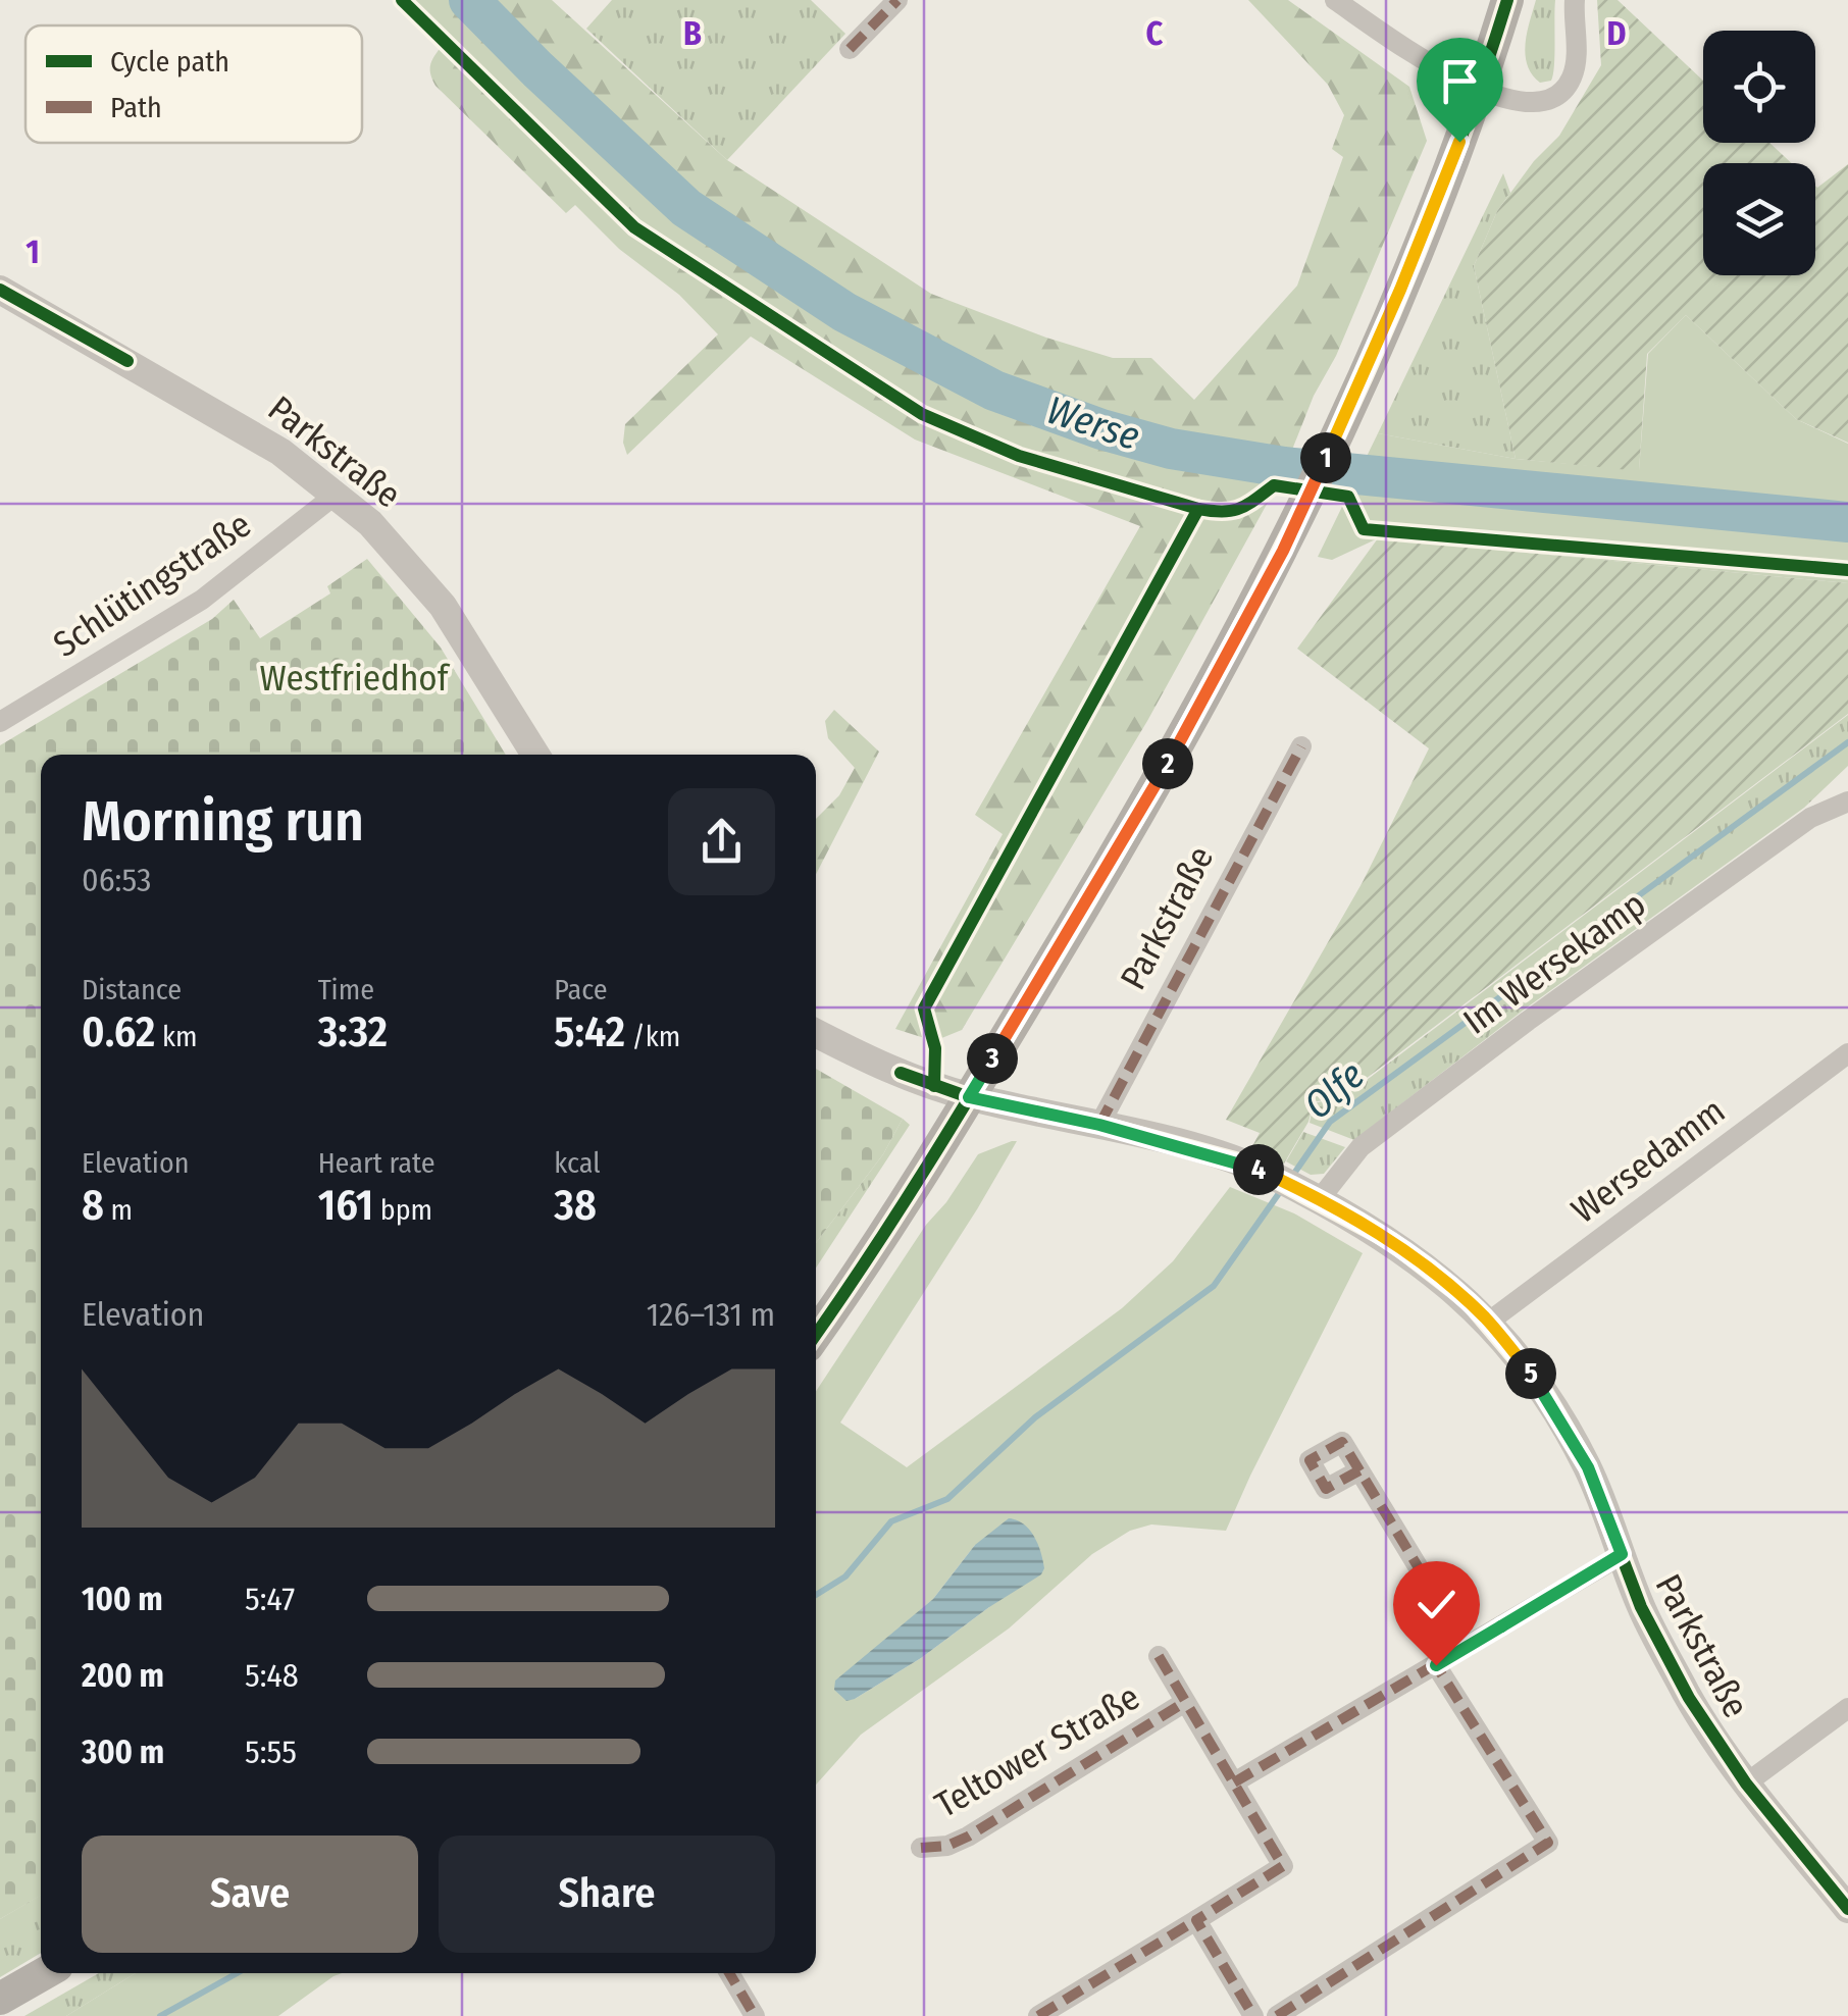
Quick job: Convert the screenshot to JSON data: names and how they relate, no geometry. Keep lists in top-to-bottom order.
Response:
{
  "streets": {
    "street": [
      "Parkstraße",
      "Schlütingstraße",
      "Im Wersekamp",
      "Wersedamm",
      "Teltower Straße"
    ]
  },
  "crossings": [
    ["Parkstraße", "Schlütingstraße"],
    ["Parkstraße", "Im Wersekamp"],
    ["Parkstraße", "Wersedamm"]
  ],
  "water": ["Werse", "Olfe"],
  "parks": ["Westfriedhof"],
  "legend": ["Cycle path", "Path"],
  "page": {
    "pins": [
      "1",
      "2",
      "3",
      "4",
      "5"
    ],
    "heading": ["Morning run", "06:53"],
    "stats": [
      ["Distance", "0.62 km"],
      ["Time", "3:32"],
      ["Pace", "5:42 /km"],
      ["Elevation", "8 m"],
      ["Heart rate", "161 bpm"],
      ["kcal", "38"]
    ],
    "chart": ["Elevation", "126–131 m"],
    "list": [
      {
        "name": "100 m",
        "note": "5:47"
      },
      {
        "name": "200 m",
        "note": "5:48"
      },
      {
        "name": "300 m",
        "note": "5:55"
      }
    ],
    "buttons": ["Save", "Share"]
  },
  "grid": {
    "columns": ["B", "C", "D"],
    "rows": ["1"]
  }
}
